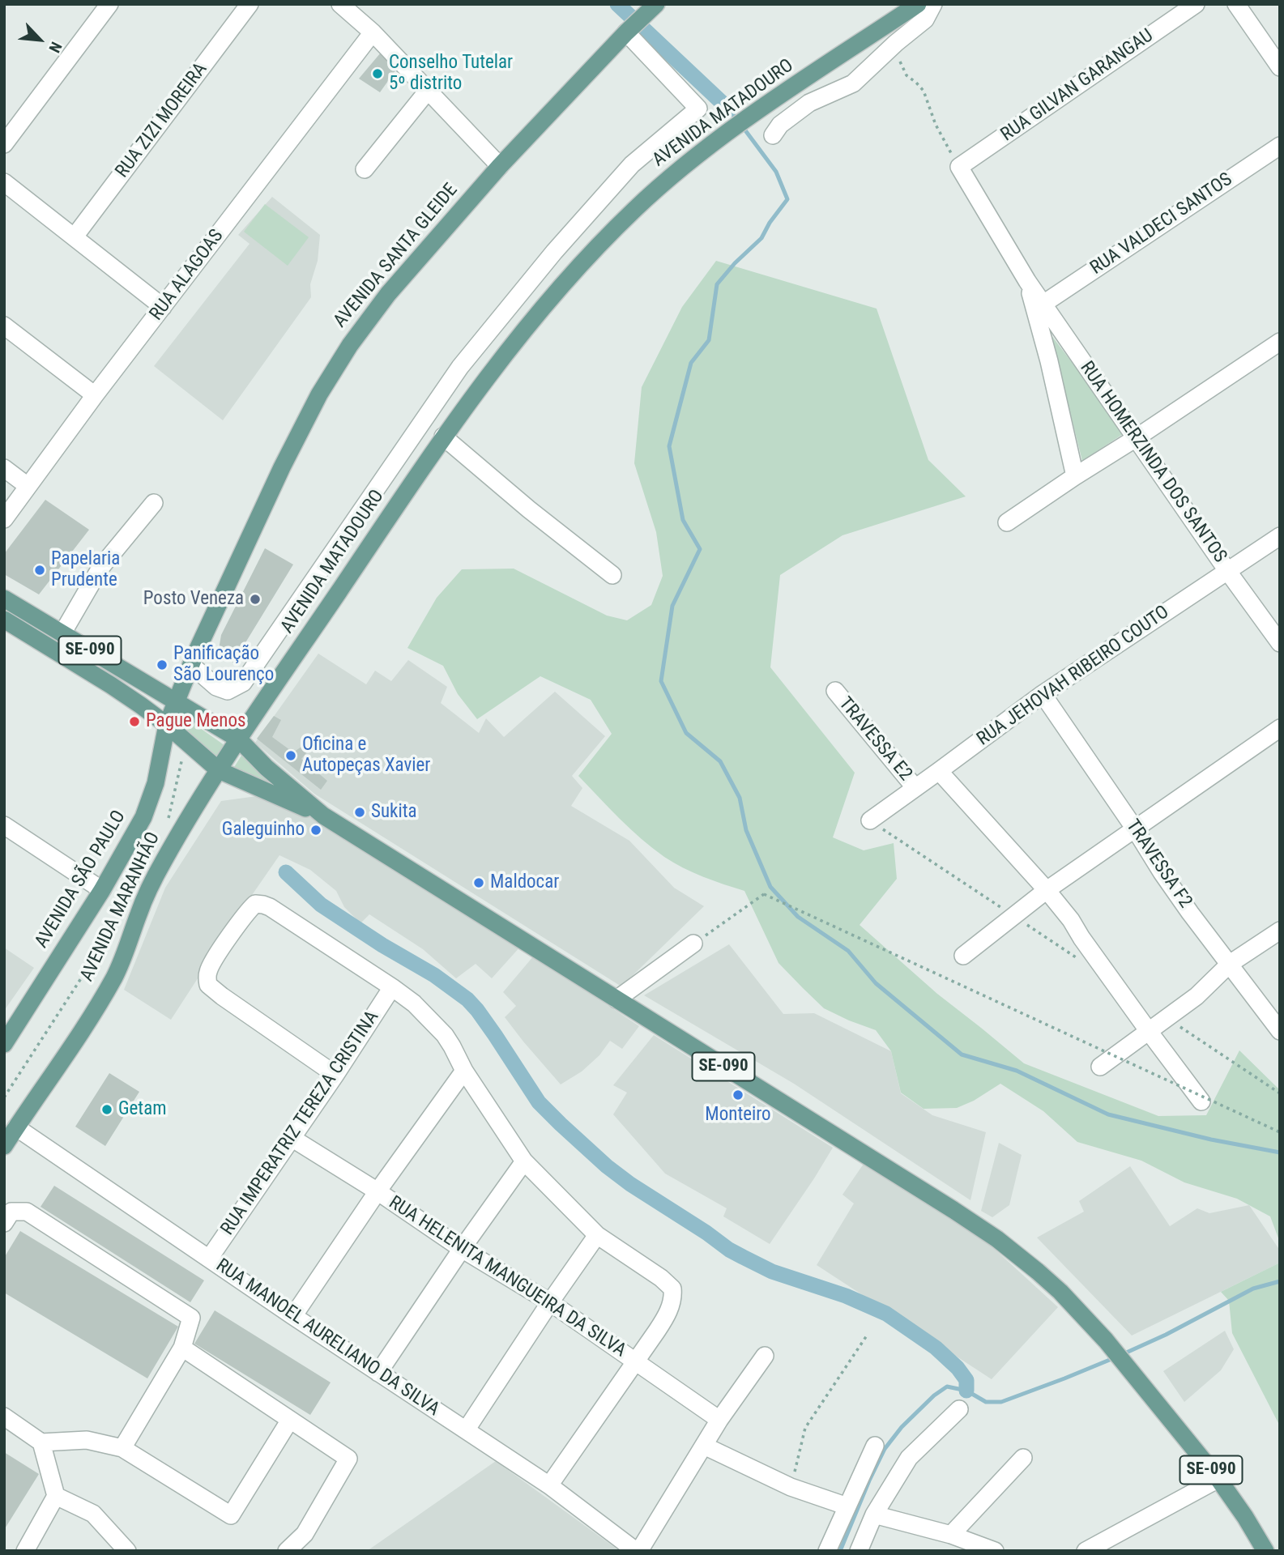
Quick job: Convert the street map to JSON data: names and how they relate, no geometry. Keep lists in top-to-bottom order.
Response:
{
  "streets": {
    "main road": [
      "AVENIDA MATADOURO",
      "AVENIDA SANTA GLEIDE",
      "SE-090",
      "AVENIDA SÃO PAULO",
      "AVENIDA MARANHÃO"
    ],
    "street": [
      "RUA GILVAN GARANGAU",
      "RUA ZIZI MOREIRA",
      "RUA VALDECI SANTOS",
      "RUA ALAGOAS",
      "RUA HOMERZINDA DOS SANTOS",
      "RUA JEHOVAH RIBEIRO COUTO",
      "TRAVESSA E2",
      "TRAVESSA F2",
      "RUA IMPERATRIZ TEREZA CRISTINA",
      "RUA HELENITA MANGUEIRA DA SILVA",
      "RUA MANOEL AURELIANO DA SILVA"
    ]
  },
  "crossings": [
    ["RUA GILVAN GARANGAU", "RUA HOMERZINDA DOS SANTOS"],
    ["AVENIDA MATADOURO", "SE-090"],
    ["AVENIDA MATADOURO", "AVENIDA MARANHÃO"],
    ["RUA VALDECI SANTOS", "RUA HOMERZINDA DOS SANTOS"],
    ["AVENIDA SANTA GLEIDE", "SE-090"],
    ["AVENIDA SANTA GLEIDE", "AVENIDA SÃO PAULO"],
    ["RUA HOMERZINDA DOS SANTOS", "RUA JEHOVAH RIBEIRO COUTO"],
    ["SE-090", "AVENIDA SÃO PAULO"],
    ["SE-090", "AVENIDA MARANHÃO"],
    ["RUA JEHOVAH RIBEIRO COUTO", "TRAVESSA E2"],
    ["RUA JEHOVAH RIBEIRO COUTO", "TRAVESSA F2"],
    ["AVENIDA MARANHÃO", "RUA MANOEL AURELIANO DA SILVA"],
    ["RUA IMPERATRIZ TEREZA CRISTINA", "RUA HELENITA MANGUEIRA DA SILVA"],
    ["RUA IMPERATRIZ TEREZA CRISTINA", "RUA MANOEL AURELIANO DA SILVA"]
  ],
  "places": [
    "Conselho Tutelar 5º distrito",
    "Papelaria Prudente",
    "Posto Veneza",
    "Panificação São Lourenço",
    "Pague Menos",
    "Oficina e Autopeças Xavier",
    "Sukita",
    "Galeguinho",
    "Maldocar",
    "Monteiro",
    "Getam"
  ],
  "north": "bottom right"
}
